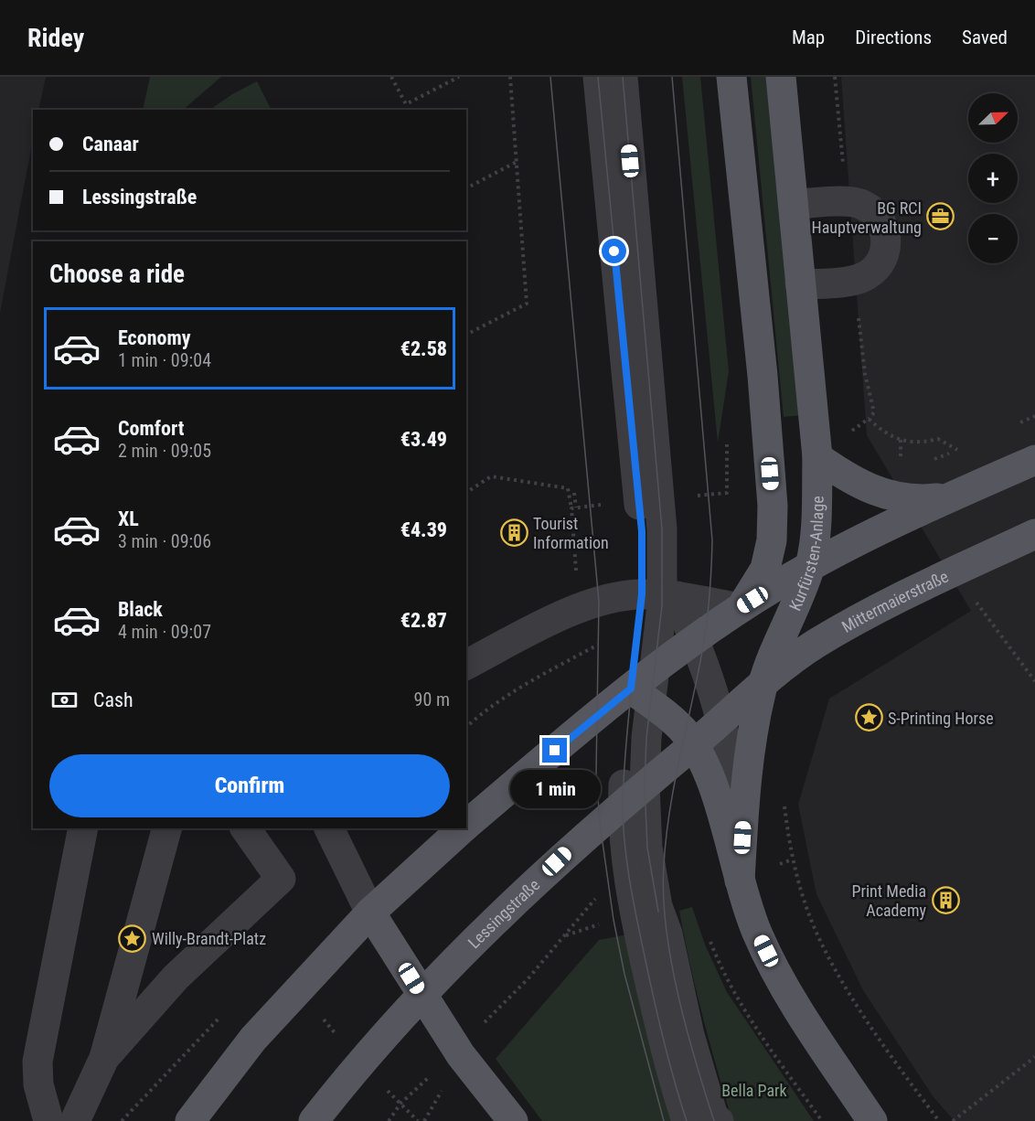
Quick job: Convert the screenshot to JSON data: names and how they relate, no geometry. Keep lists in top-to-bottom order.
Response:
{
  "streets": {
    "main road": ["Kurfürsten-Anlage", "Mittermaierstraße", "Lessingstraße"]
  },
  "crossings": [
    ["Kurfürsten-Anlage", "Mittermaierstraße"],
    ["Kurfürsten-Anlage", "Lessingstraße"],
    ["Mittermaierstraße", "Lessingstraße"]
  ],
  "parks": ["Bella Park"],
  "places": {
    "office": ["BG RCI Hauptverwaltung"],
    "building": ["Tourist Information", "Print Media Academy"],
    "place": ["S-Printing Horse", "Willy-Brandt-Platz"]
  },
  "north": "top right",
  "page": {
    "header": "Ridey",
    "nav": ["Map", "Directions", "Saved"],
    "map_buttons": ["+", "−"],
    "banner": ["Canaar", "Lessingstraße"],
    "heading": "Choose a ride",
    "list": [
      {
        "name": "Economy",
        "note": "1 min · 09:04",
        "value": "€2.58"
      },
      {
        "name": "Comfort",
        "note": "2 min · 09:05",
        "value": "€3.49"
      },
      {
        "name": "XL",
        "note": "3 min · 09:06",
        "value": "€4.39"
      },
      {
        "name": "Black",
        "note": "4 min · 09:07",
        "value": "€2.87"
      }
    ],
    "pay": ["Cash", "90 m"],
    "buttons": "Confirm",
    "bubble": "1 min"
  }
}
